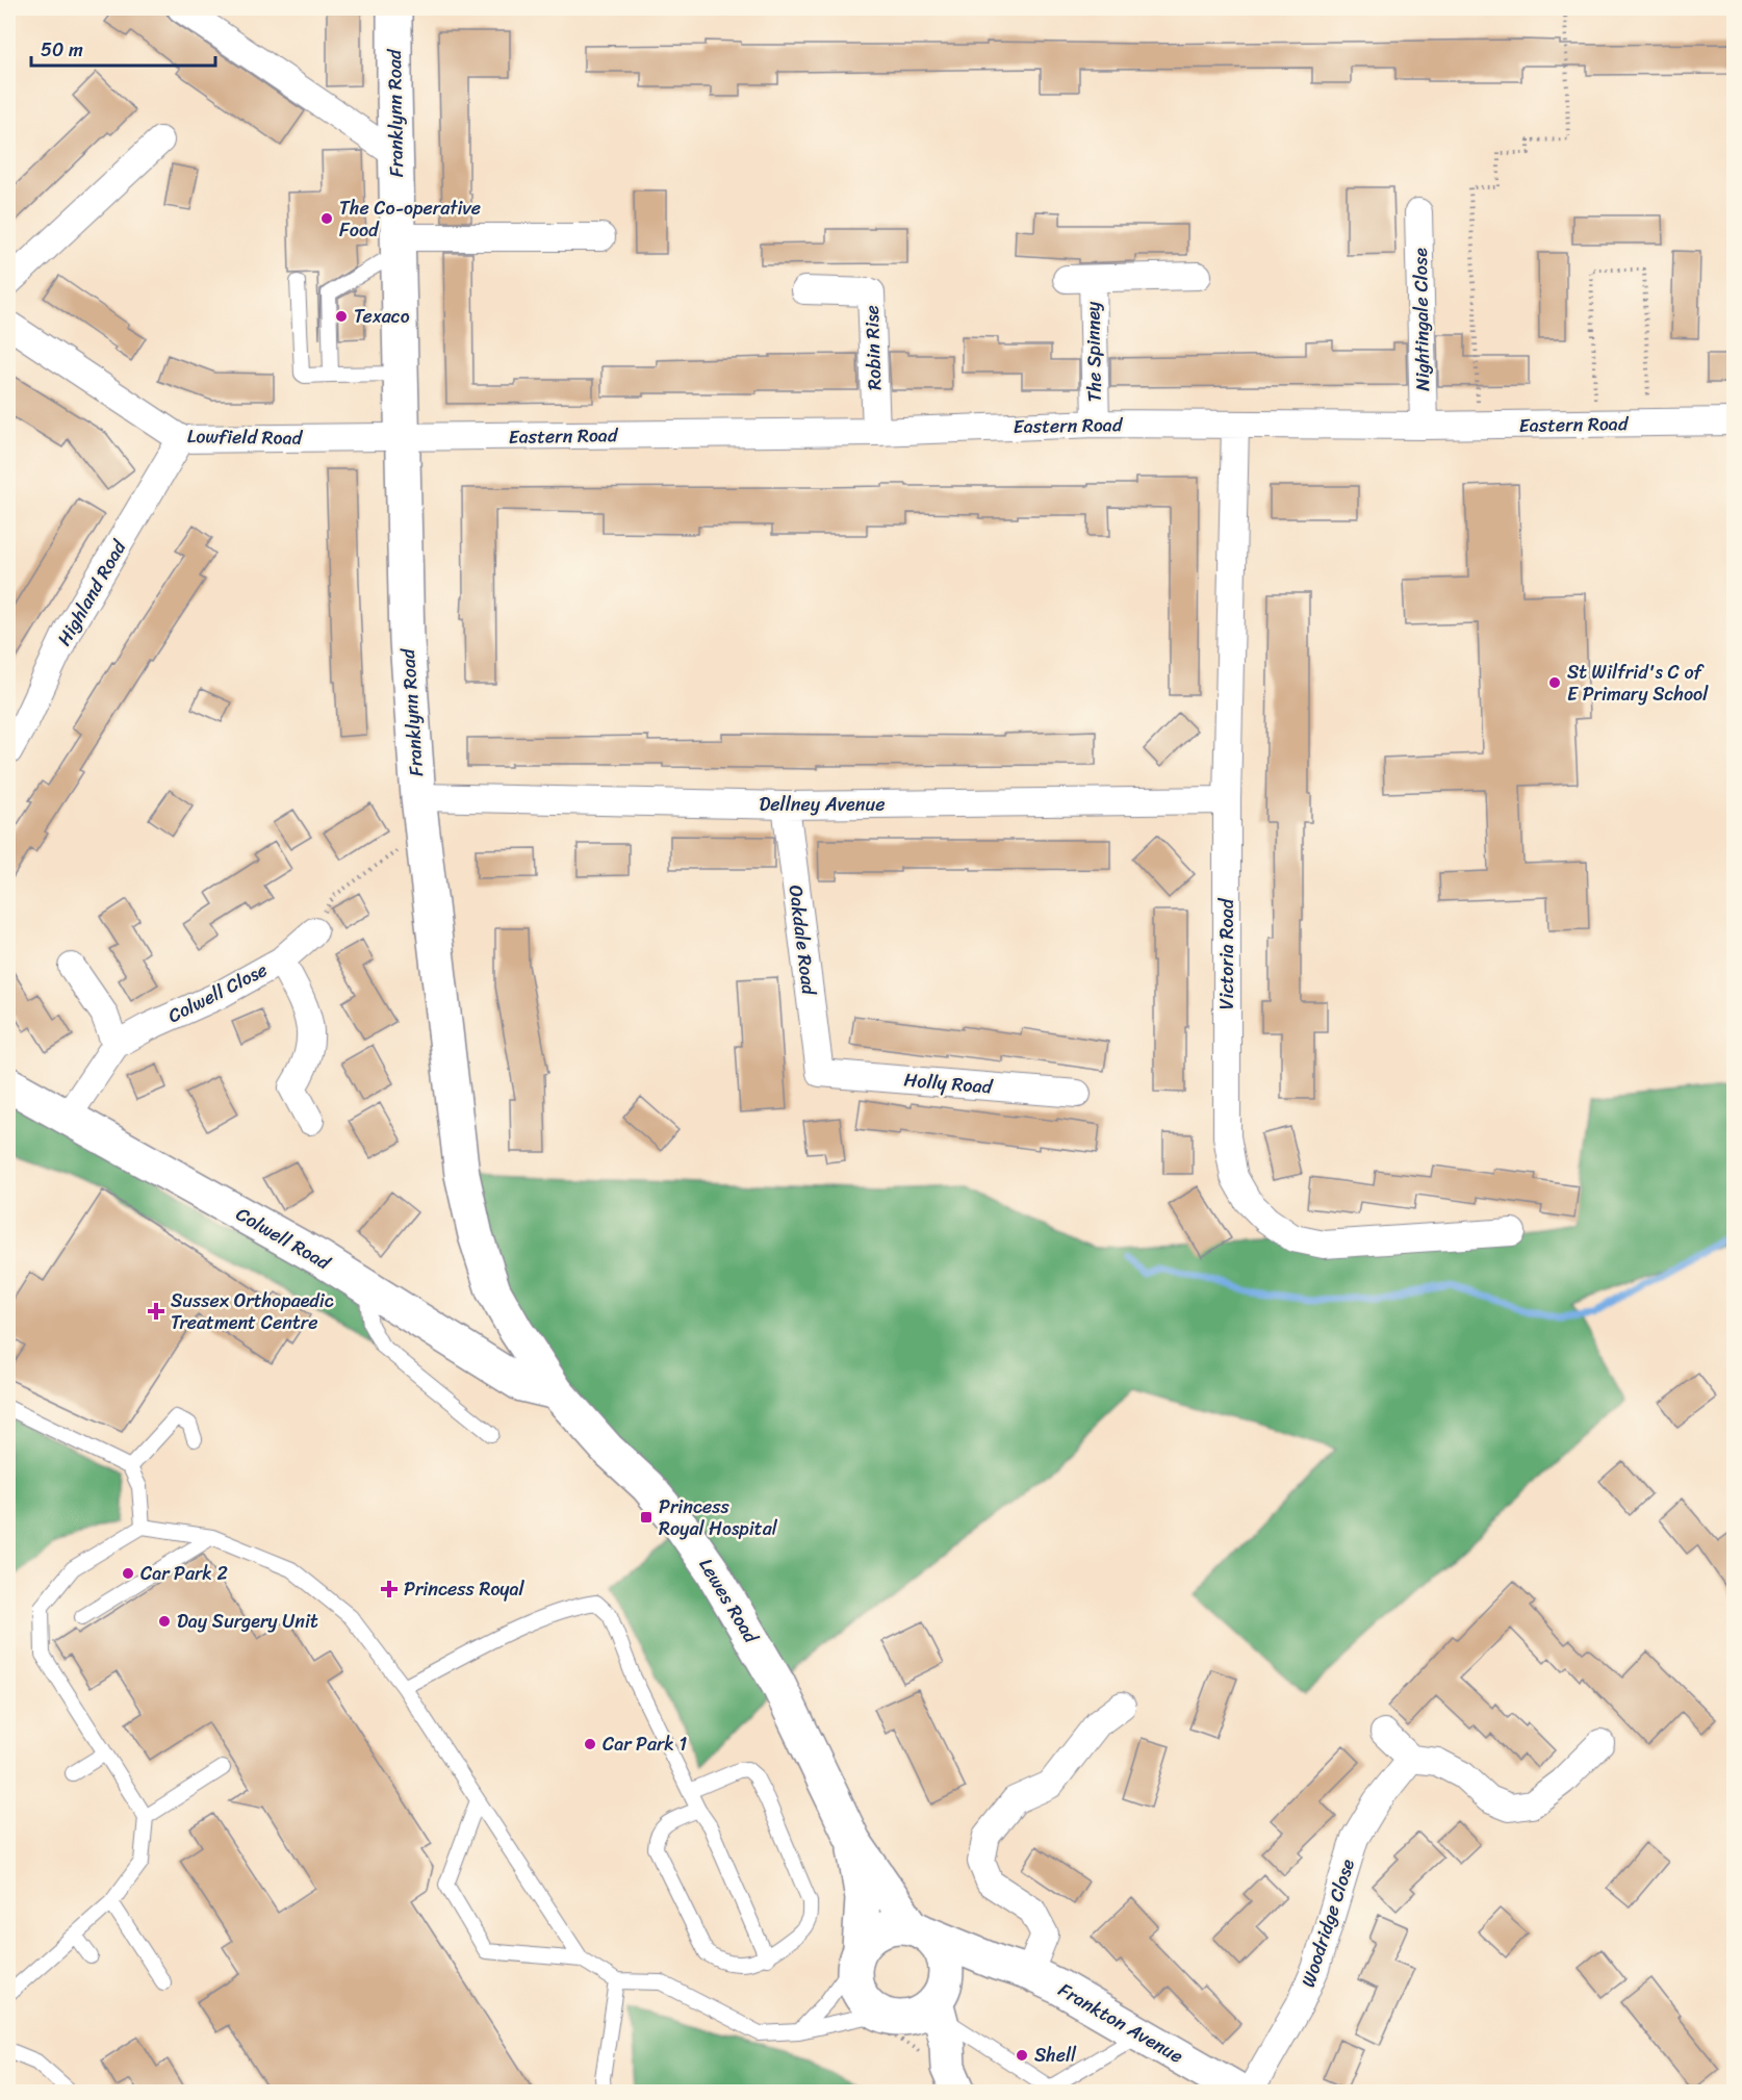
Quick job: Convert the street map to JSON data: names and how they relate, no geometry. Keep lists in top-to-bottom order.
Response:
{
  "streets": {
    "main road": [
      "Franklynn Road",
      "Colwell Road",
      "Lewes Road",
      "Frankton Avenue"
    ],
    "street": [
      "Nightingale Close",
      "Robin Rise",
      "The Spinney",
      "Eastern Road",
      "Lowfield Road",
      "Highland Road",
      "Dellney Avenue",
      "Oakdale Road",
      "Victoria Road",
      "Colwell Close",
      "Holly Road",
      "Woodridge Close"
    ]
  },
  "crossings": [
    ["Franklynn Road", "Eastern Road"],
    ["Franklynn Road", "Lowfield Road"],
    ["Franklynn Road", "Dellney Avenue"],
    ["Franklynn Road", "Colwell Road"],
    ["Franklynn Road", "Lewes Road"],
    ["Nightingale Close", "Eastern Road"],
    ["Robin Rise", "Eastern Road"],
    ["The Spinney", "Eastern Road"],
    ["Eastern Road", "Lowfield Road"],
    ["Eastern Road", "Victoria Road"],
    ["Lowfield Road", "Highland Road"],
    ["Dellney Avenue", "Oakdale Road"],
    ["Dellney Avenue", "Victoria Road"],
    ["Oakdale Road", "Holly Road"],
    ["Colwell Close", "Colwell Road"],
    ["Colwell Road", "Lewes Road"],
    ["Lewes Road", "Frankton Avenue"]
  ],
  "places": {
    "other": [
      "The Co-operative Food",
      "Texaco",
      "St Wilfrid's C of E Primary School",
      "Car Park 2",
      "Day Surgery Unit",
      "Car Park 1",
      "Shell"
    ],
    "health": ["Sussex Orthopaedic Treatment Centre", "Princess Royal"],
    "transit": ["Princess Royal Hospital"]
  },
  "scale_bar": "50 m"
}
